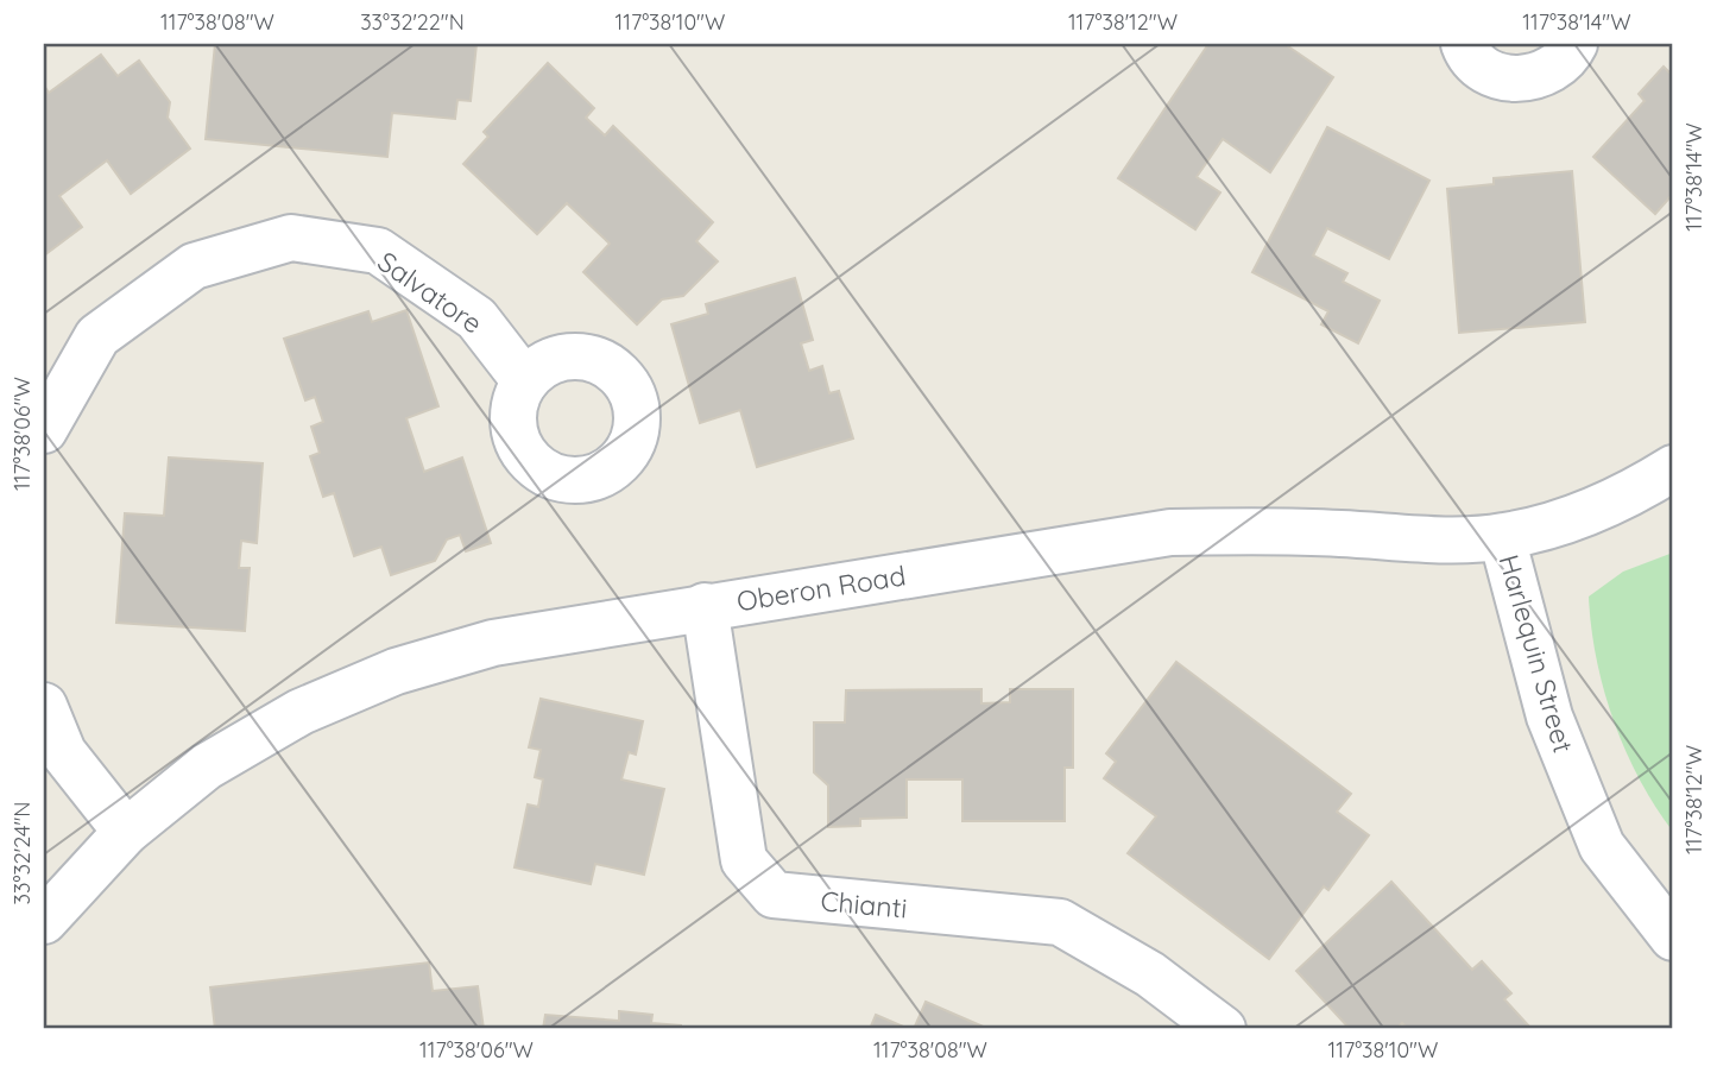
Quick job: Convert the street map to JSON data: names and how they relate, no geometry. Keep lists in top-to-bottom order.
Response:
{
  "streets": {
    "street": [
      "Salvatore",
      "Oberon Road",
      "Harlequin Street",
      "Chianti"
    ]
  },
  "crossings": [
    ["Oberon Road", "Harlequin Street"],
    ["Oberon Road", "Chianti"]
  ],
  "coordinates": [
    "117°38'08\"W",
    "33°32'22\"N",
    "117°38'10\"W",
    "117°38'12\"W",
    "117°38'14\"W",
    "117°38'06\"W",
    "33°32'24\"N"
  ]
}
